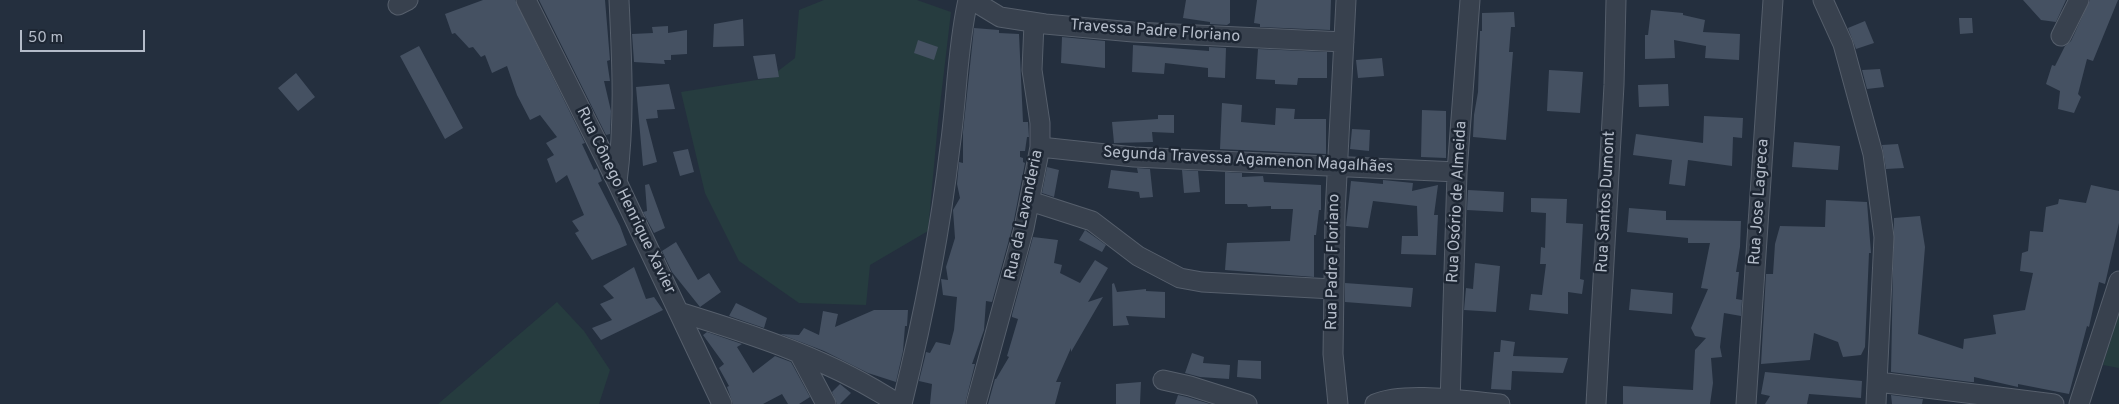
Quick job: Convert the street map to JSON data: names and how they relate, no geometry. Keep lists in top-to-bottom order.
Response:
{
  "streets": {
    "street": [
      "Travessa Padre Floriano",
      "Segunda Travessa Agamenon Magalhães",
      "Rua Cônego Henrique Xavier",
      "Rua Osório de Almeida",
      "Rua Santos Dumont",
      "Rua Jose Lagreca",
      "Rua da Lavanderia",
      "Rua Padre Floriano"
    ]
  },
  "crossings": [
    ["Travessa Padre Floriano", "Rua da Lavanderia"],
    ["Travessa Padre Floriano", "Rua Padre Floriano"],
    ["Segunda Travessa Agamenon Magalhães", "Rua Osório de Almeida"],
    ["Segunda Travessa Agamenon Magalhães", "Rua da Lavanderia"],
    ["Segunda Travessa Agamenon Magalhães", "Rua Padre Floriano"]
  ],
  "scale_bar": "50 m"
}
